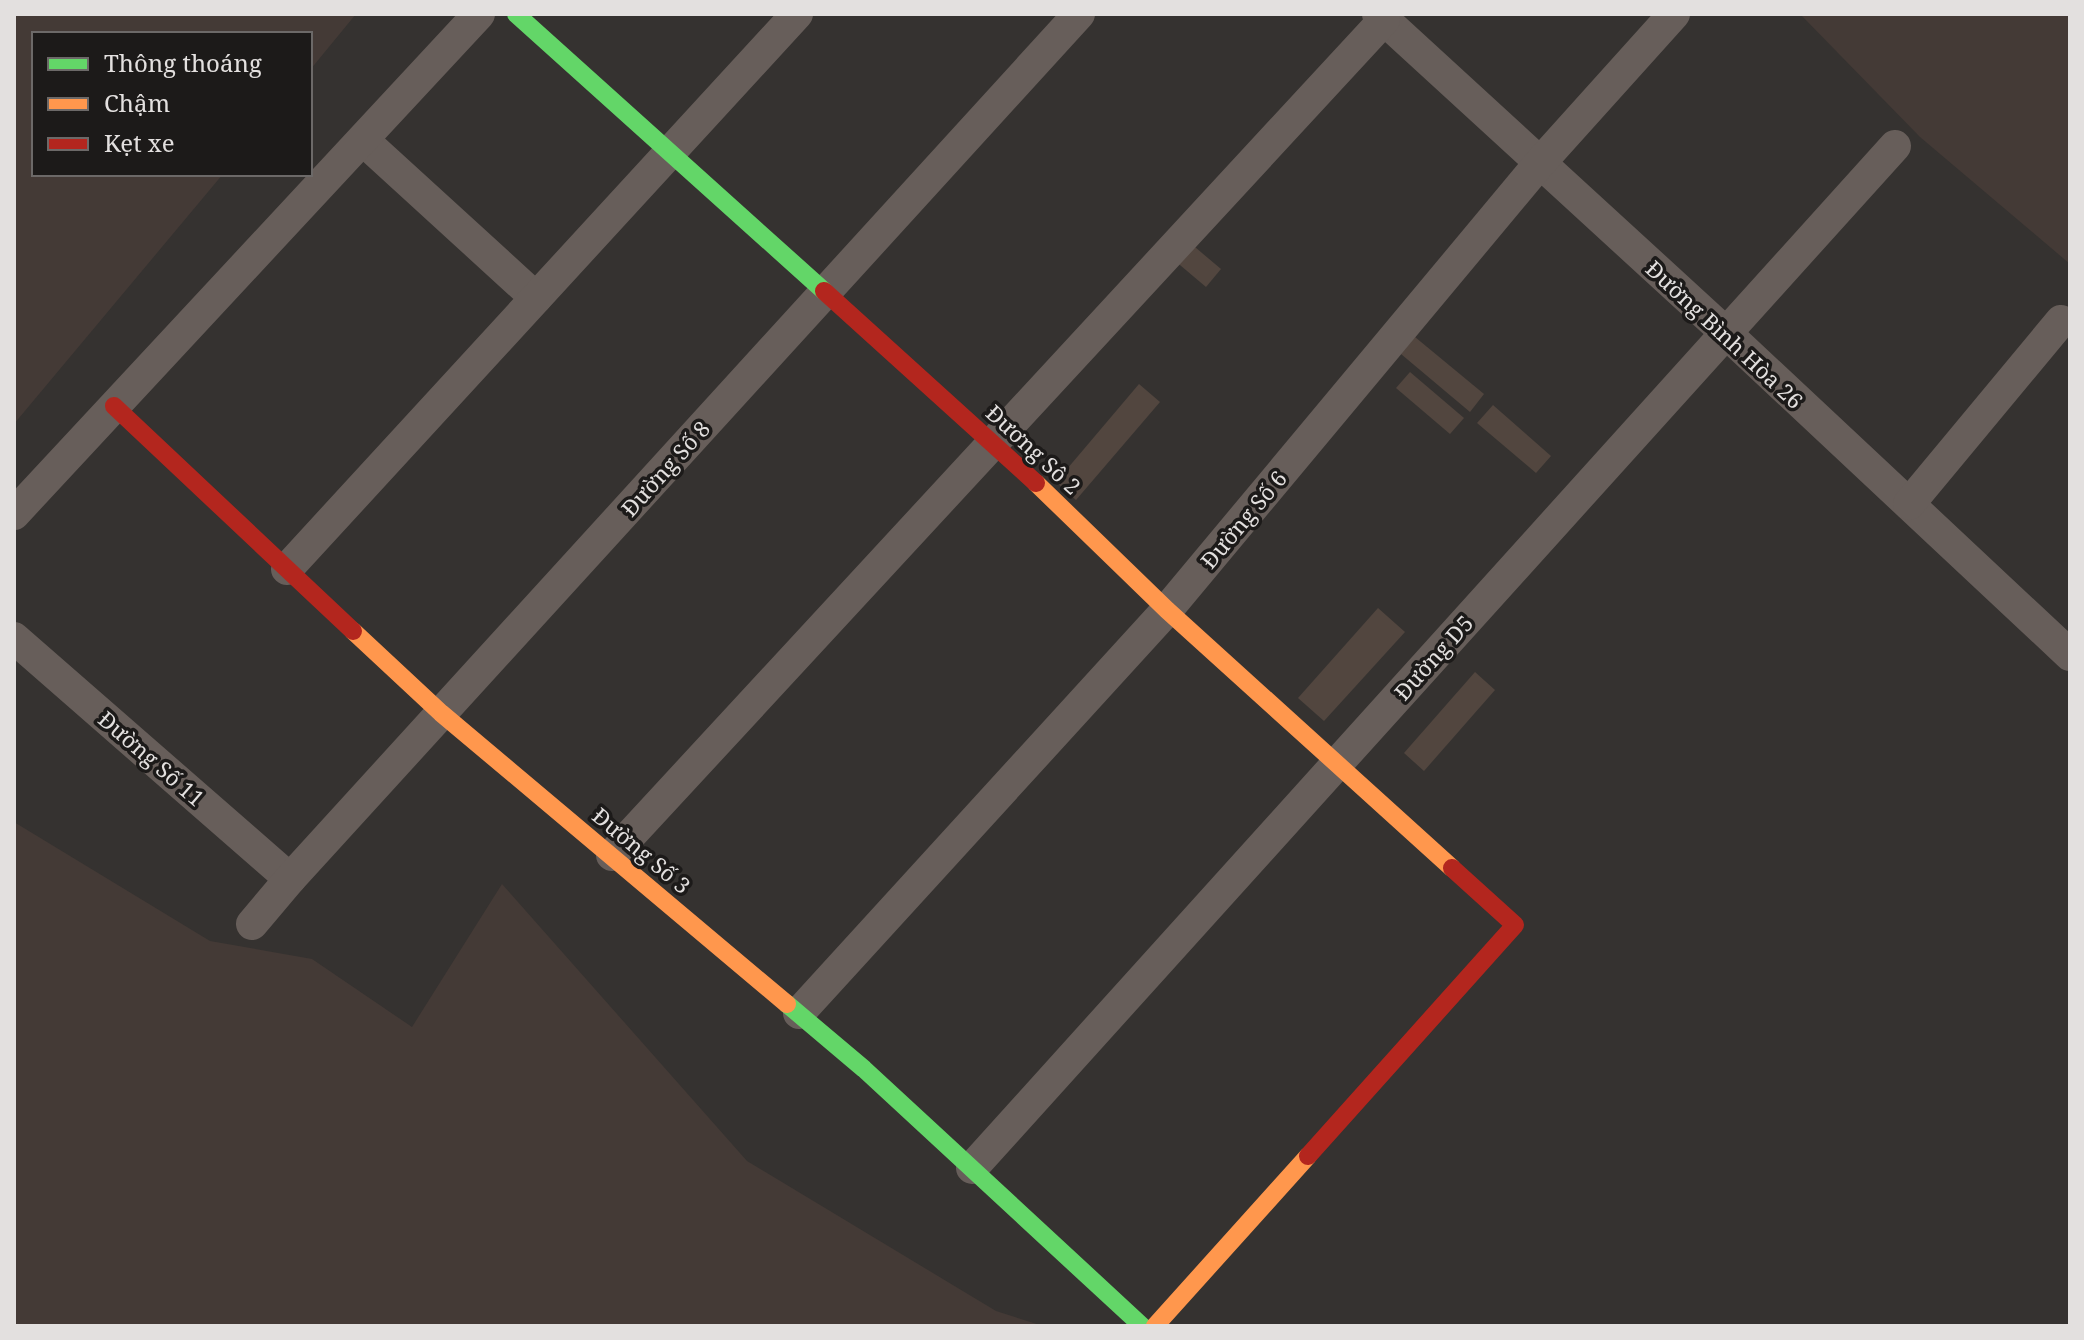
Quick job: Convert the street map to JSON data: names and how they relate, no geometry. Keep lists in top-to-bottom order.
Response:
{
  "streets": {
    "street": [
      "Đường Bình Hòa 26",
      "Đương Sô 2",
      "Đường Số 8",
      "Đường Số 6",
      "Đường D5",
      "Đường Số 11",
      "Đường Số 3"
    ]
  },
  "crossings": [
    ["Đường Bình Hòa 26", "Đường Số 6"],
    ["Đường Bình Hòa 26", "Đường D5"],
    ["Đương Sô 2", "Đường Số 8"],
    ["Đương Sô 2", "Đường Số 6"],
    ["Đương Sô 2", "Đường D5"],
    ["Đường Số 8", "Đường Số 11"],
    ["Đường Số 8", "Đường Số 3"],
    ["Đường Số 6", "Đường Số 3"],
    ["Đường D5", "Đường Số 3"]
  ],
  "legend": ["Thông thoáng", "Chậm", "Kẹt xe"]
}
